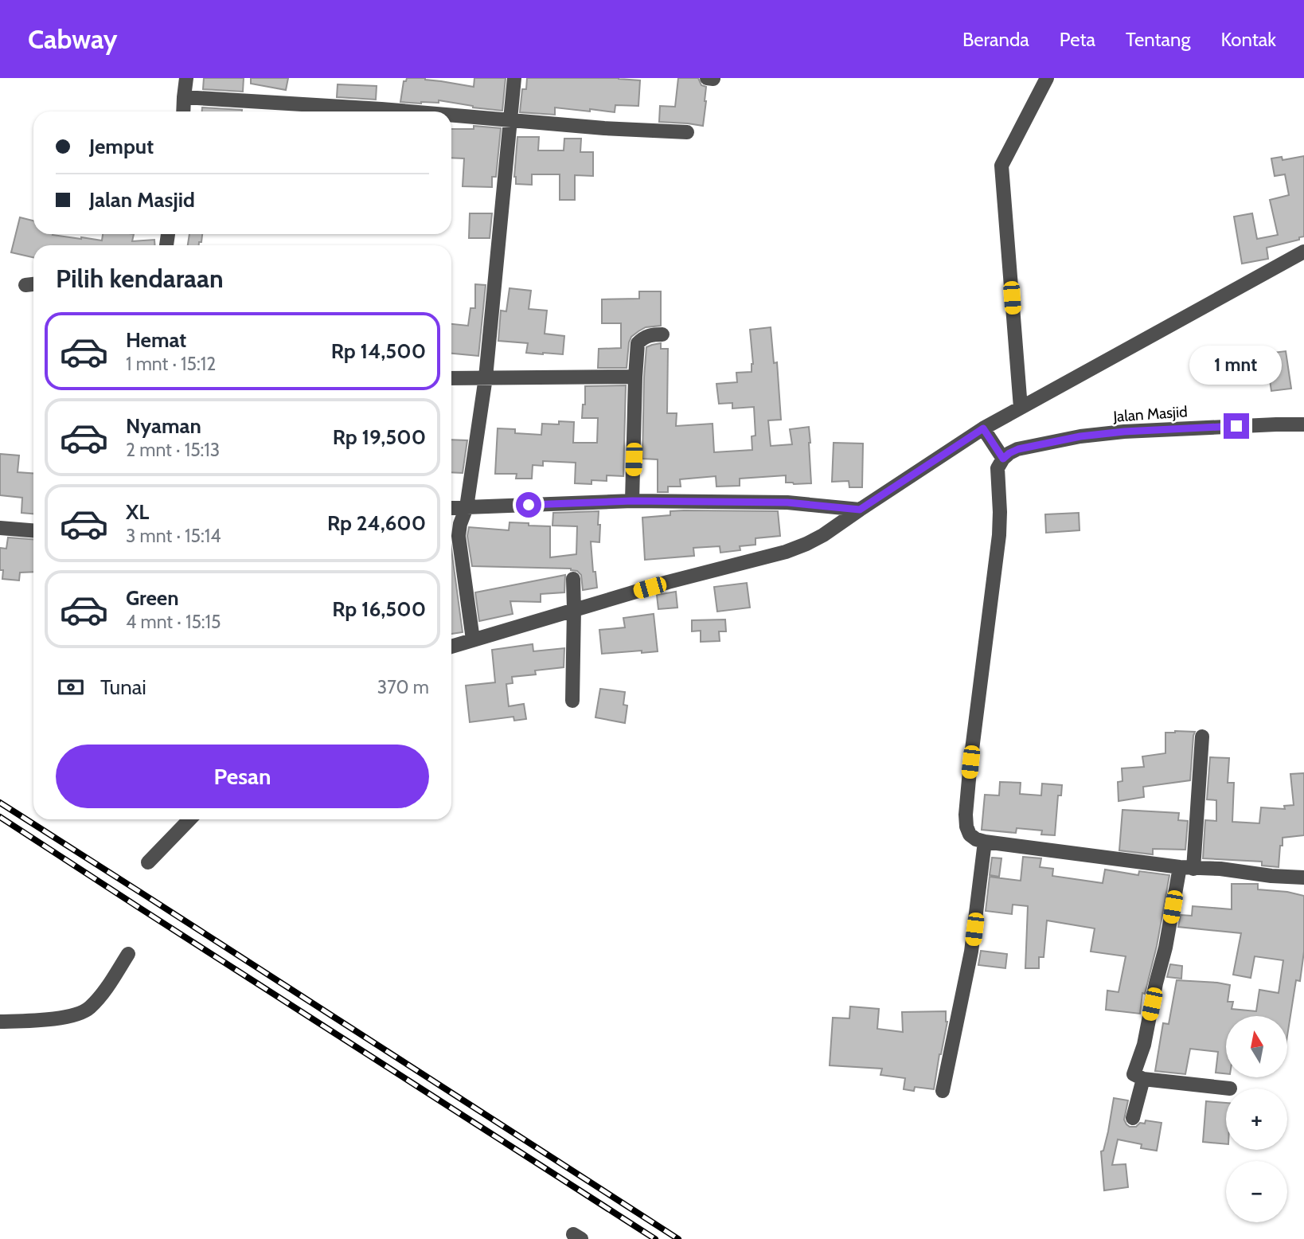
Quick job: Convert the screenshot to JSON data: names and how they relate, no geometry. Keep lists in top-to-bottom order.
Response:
{
  "streets": {
    "street": ["Jalan Masjid"]
  },
  "north": "top",
  "page": {
    "header": "Cabway",
    "nav": [
      "Beranda",
      "Peta",
      "Tentang",
      "Kontak"
    ],
    "banner": ["Jemput", "Jalan Masjid"],
    "heading": "Pilih kendaraan",
    "list": [
      {
        "name": "Hemat",
        "note": "1 mnt · 15:12",
        "value": "Rp 14,500"
      },
      {
        "name": "Nyaman",
        "note": "2 mnt · 15:13",
        "value": "Rp 19,500"
      },
      {
        "name": "XL",
        "note": "3 mnt · 15:14",
        "value": "Rp 24,600"
      },
      {
        "name": "Green",
        "note": "4 mnt · 15:15",
        "value": "Rp 16,500"
      }
    ],
    "bubble": "1 mnt",
    "pay": ["Tunai", "370 m"],
    "buttons": "Pesan",
    "map_buttons": ["+", "−"]
  }
}
